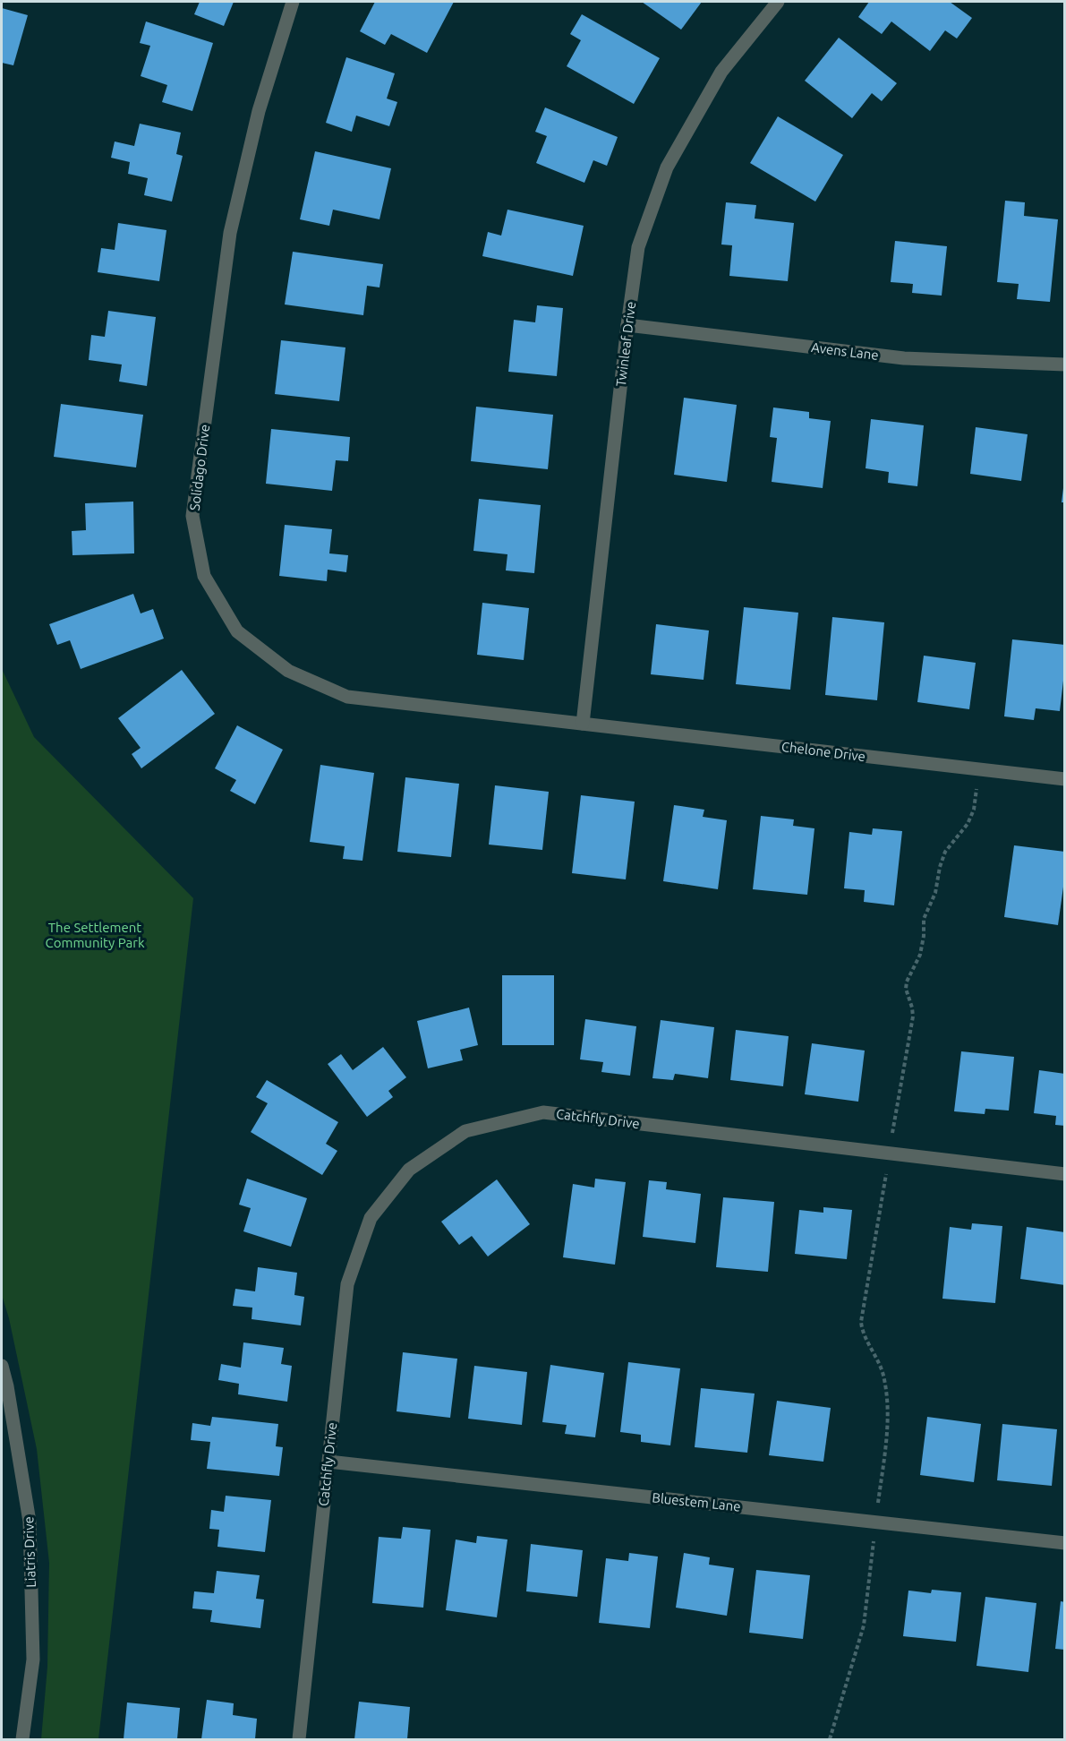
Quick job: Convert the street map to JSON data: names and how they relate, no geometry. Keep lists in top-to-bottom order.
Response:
{
  "streets": {
    "street": [
      "Twinleaf Drive",
      "Avens Lane",
      "Solidago Drive",
      "Chelone Drive",
      "Catchfly Drive",
      "Bluestem Lane",
      "Liatris Drive"
    ]
  },
  "crossings": [
    ["Twinleaf Drive", "Avens Lane"],
    ["Twinleaf Drive", "Solidago Drive"],
    ["Twinleaf Drive", "Chelone Drive"],
    ["Solidago Drive", "Chelone Drive"],
    ["Catchfly Drive", "Bluestem Lane"]
  ],
  "parks": ["The Settlement Community Park"]
}
